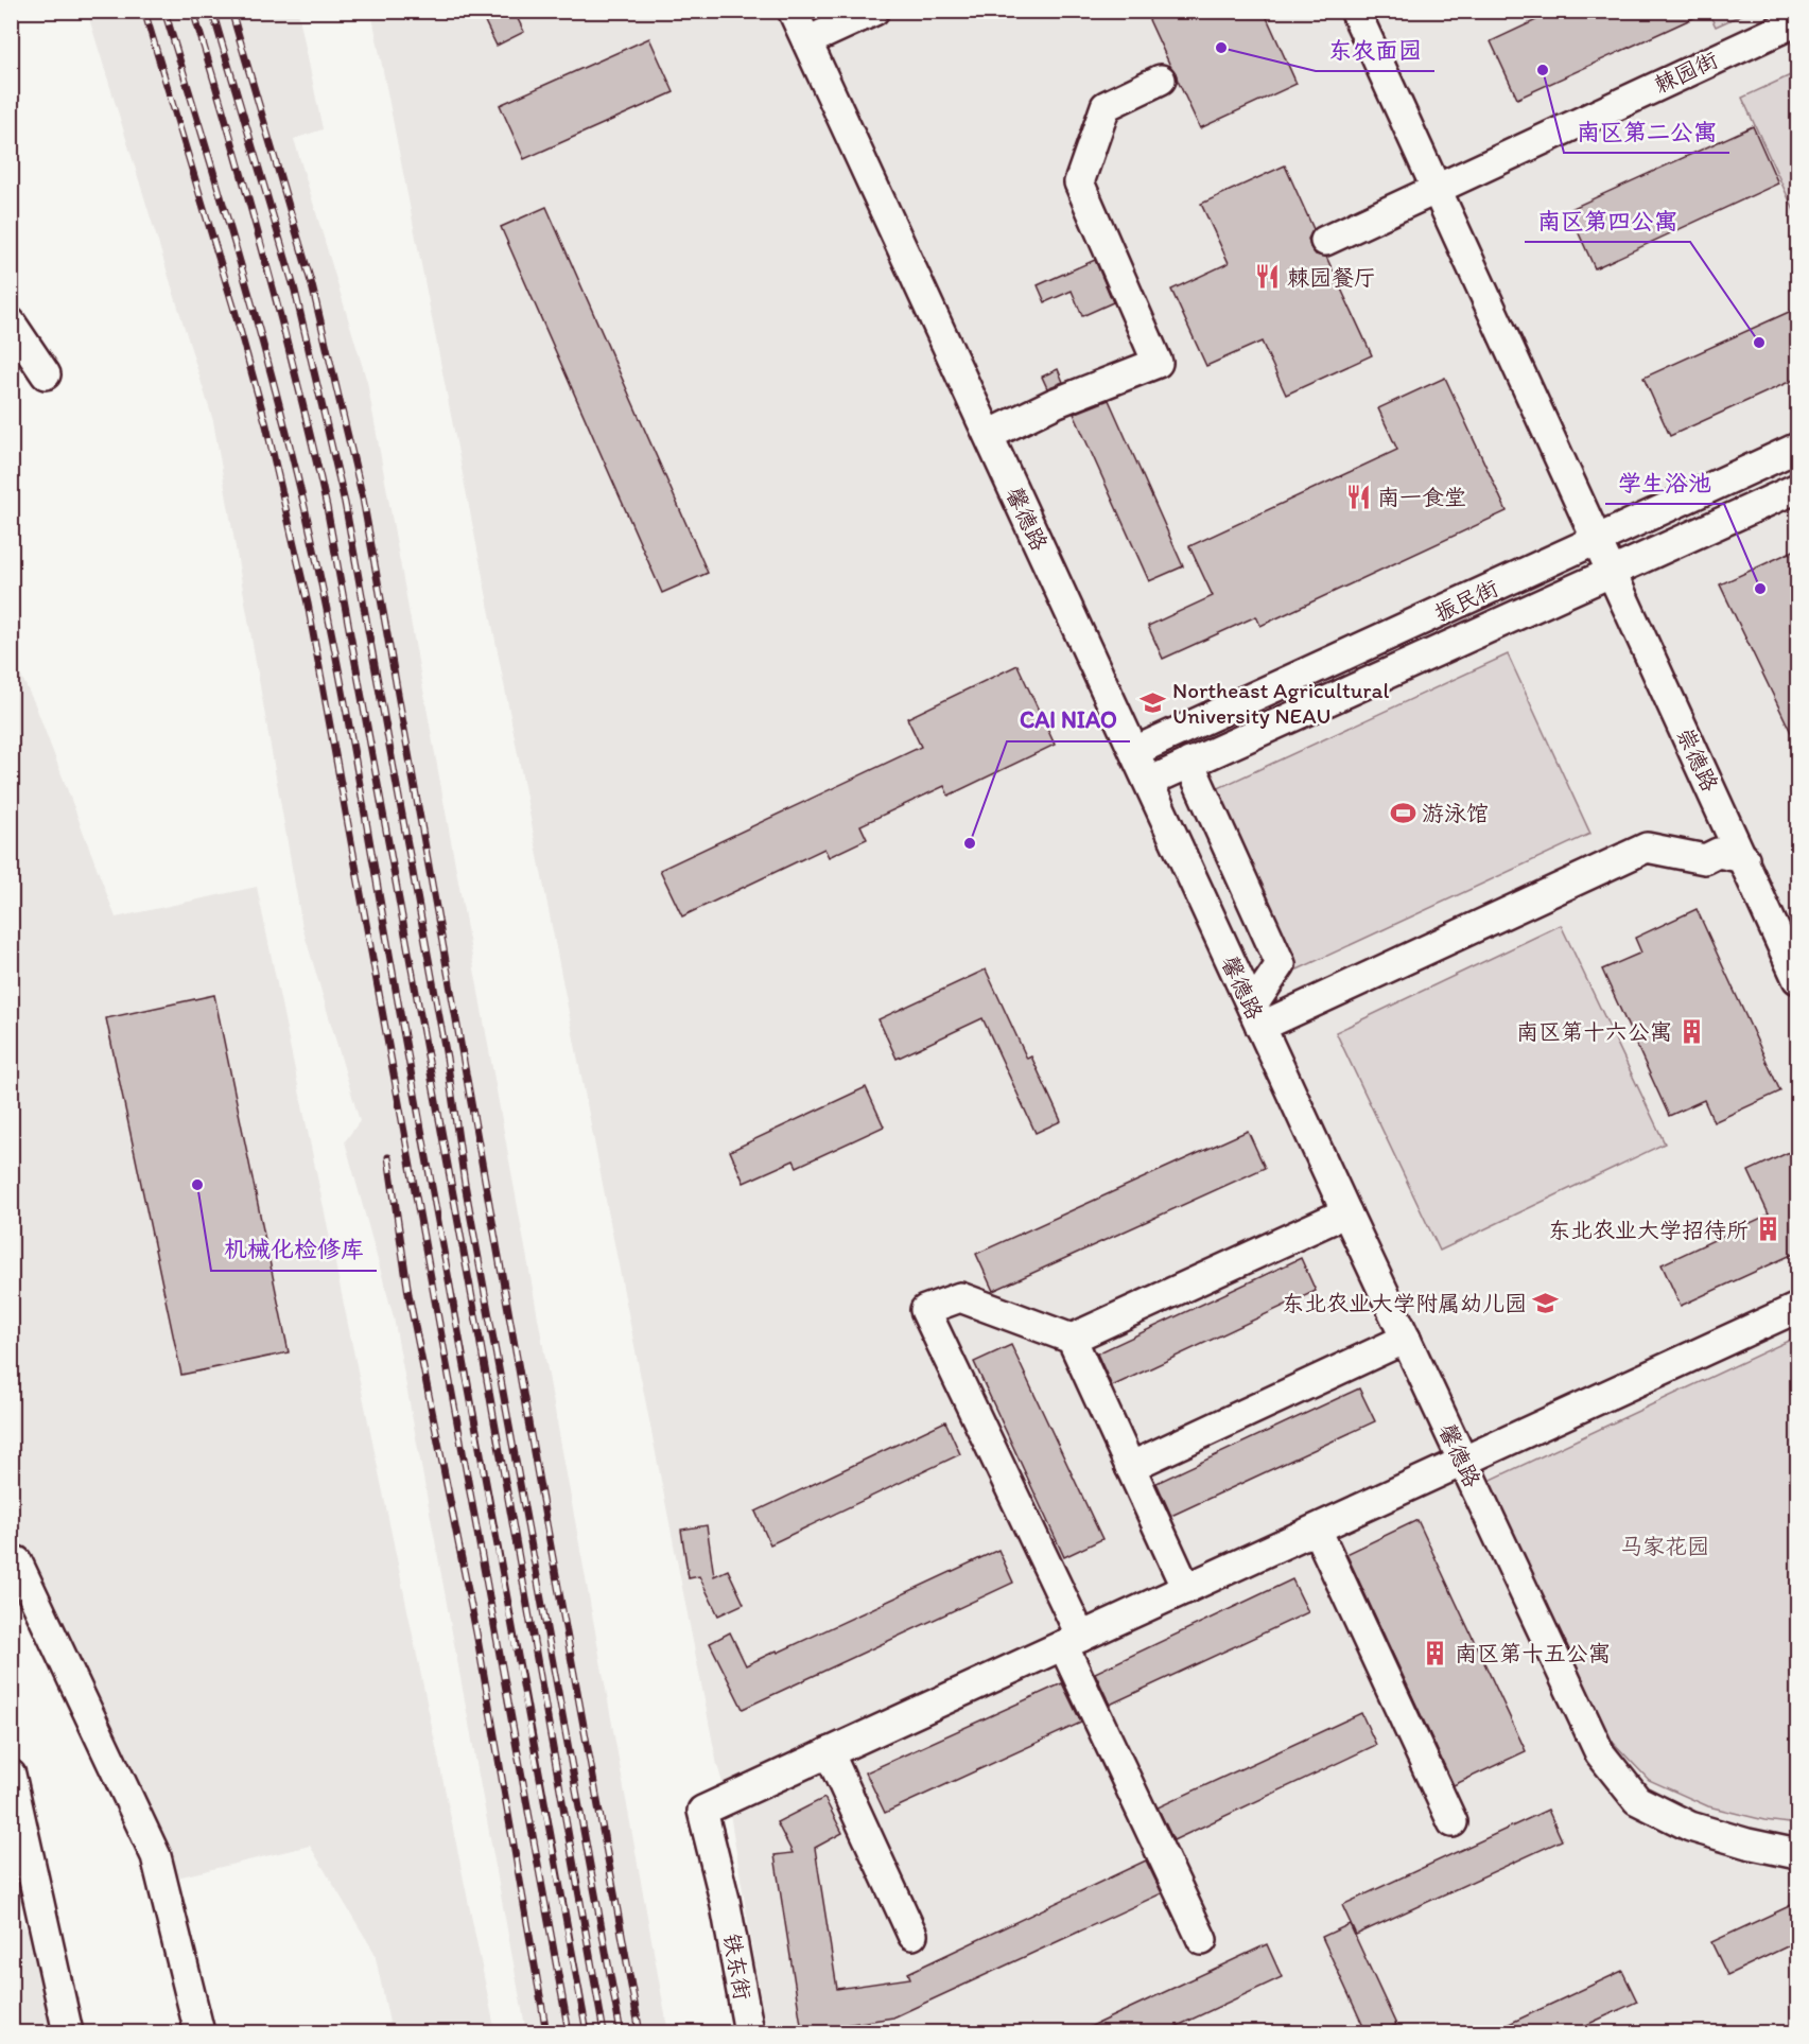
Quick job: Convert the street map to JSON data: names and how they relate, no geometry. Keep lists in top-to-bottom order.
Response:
{
  "streets": {
    "street": [
      "棘园街",
      "馨德路",
      "振民街",
      "崇德路",
      "铁东街"
    ]
  },
  "crossings": [
    ["棘园街", "崇德路"],
    ["馨德路", "振民街"],
    ["振民街", "崇德路"]
  ],
  "parks": ["马家花园"],
  "places": {
    "other": [
      "东农面园",
      "南区第二公寓",
      "南区第四公寓",
      "学生浴池",
      "CAI NIAO",
      "机械化检修库"
    ],
    "restaurant": ["棘园餐厅", "南一食堂"],
    "school or university": ["Northeast Agricultural University NEAU", "东北农业大学附属幼儿园"],
    "sports": ["游泳馆"],
    "building": ["南区第十六公寓", "东北农业大学招待所", "南区第十五公寓"]
  }
}
